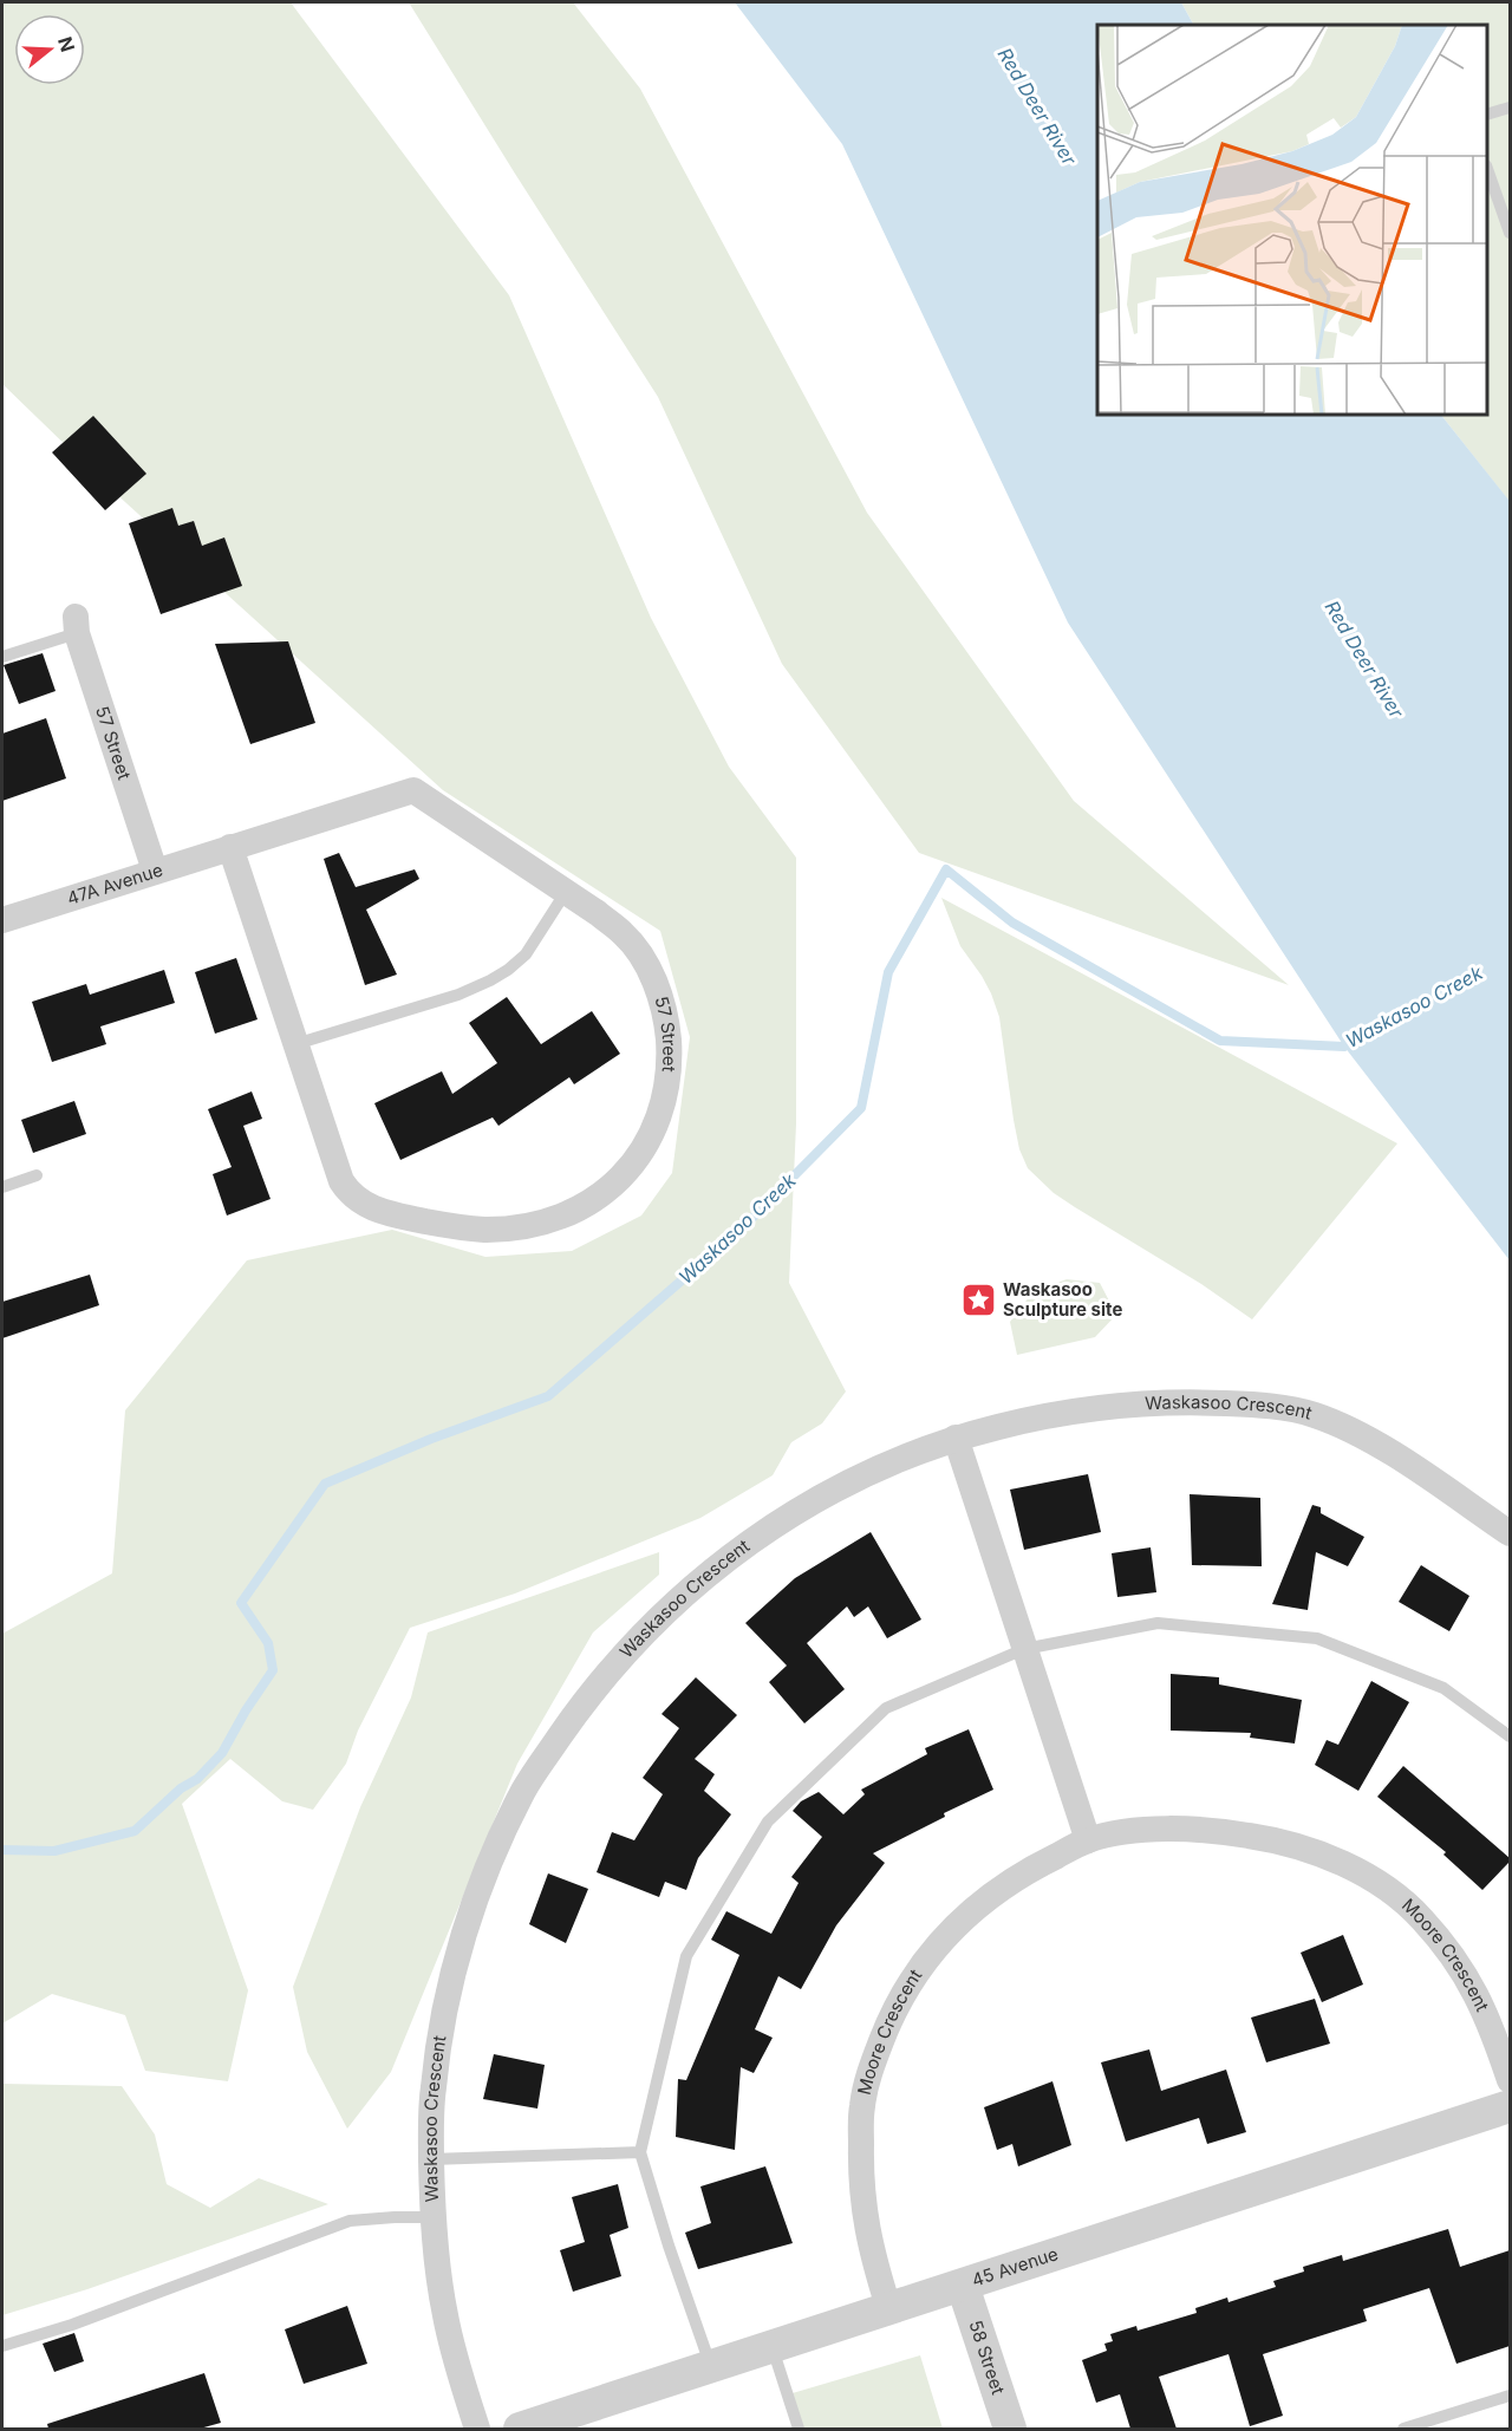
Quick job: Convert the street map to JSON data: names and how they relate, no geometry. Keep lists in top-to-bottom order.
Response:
{
  "streets": {
    "street": [
      "57 Street",
      "47A Avenue",
      "Waskasoo Crescent",
      "Moore Crescent",
      "45 Avenue",
      "58 Street"
    ]
  },
  "crossings": [
    ["57 Street", "47A Avenue"],
    ["Moore Crescent", "45 Avenue"],
    ["45 Avenue", "58 Street"]
  ],
  "water": ["Red Deer River", "Waskasoo Creek"],
  "places": {
    "place": ["Waskasoo Sculpture site"]
  },
  "north": "right"
}
